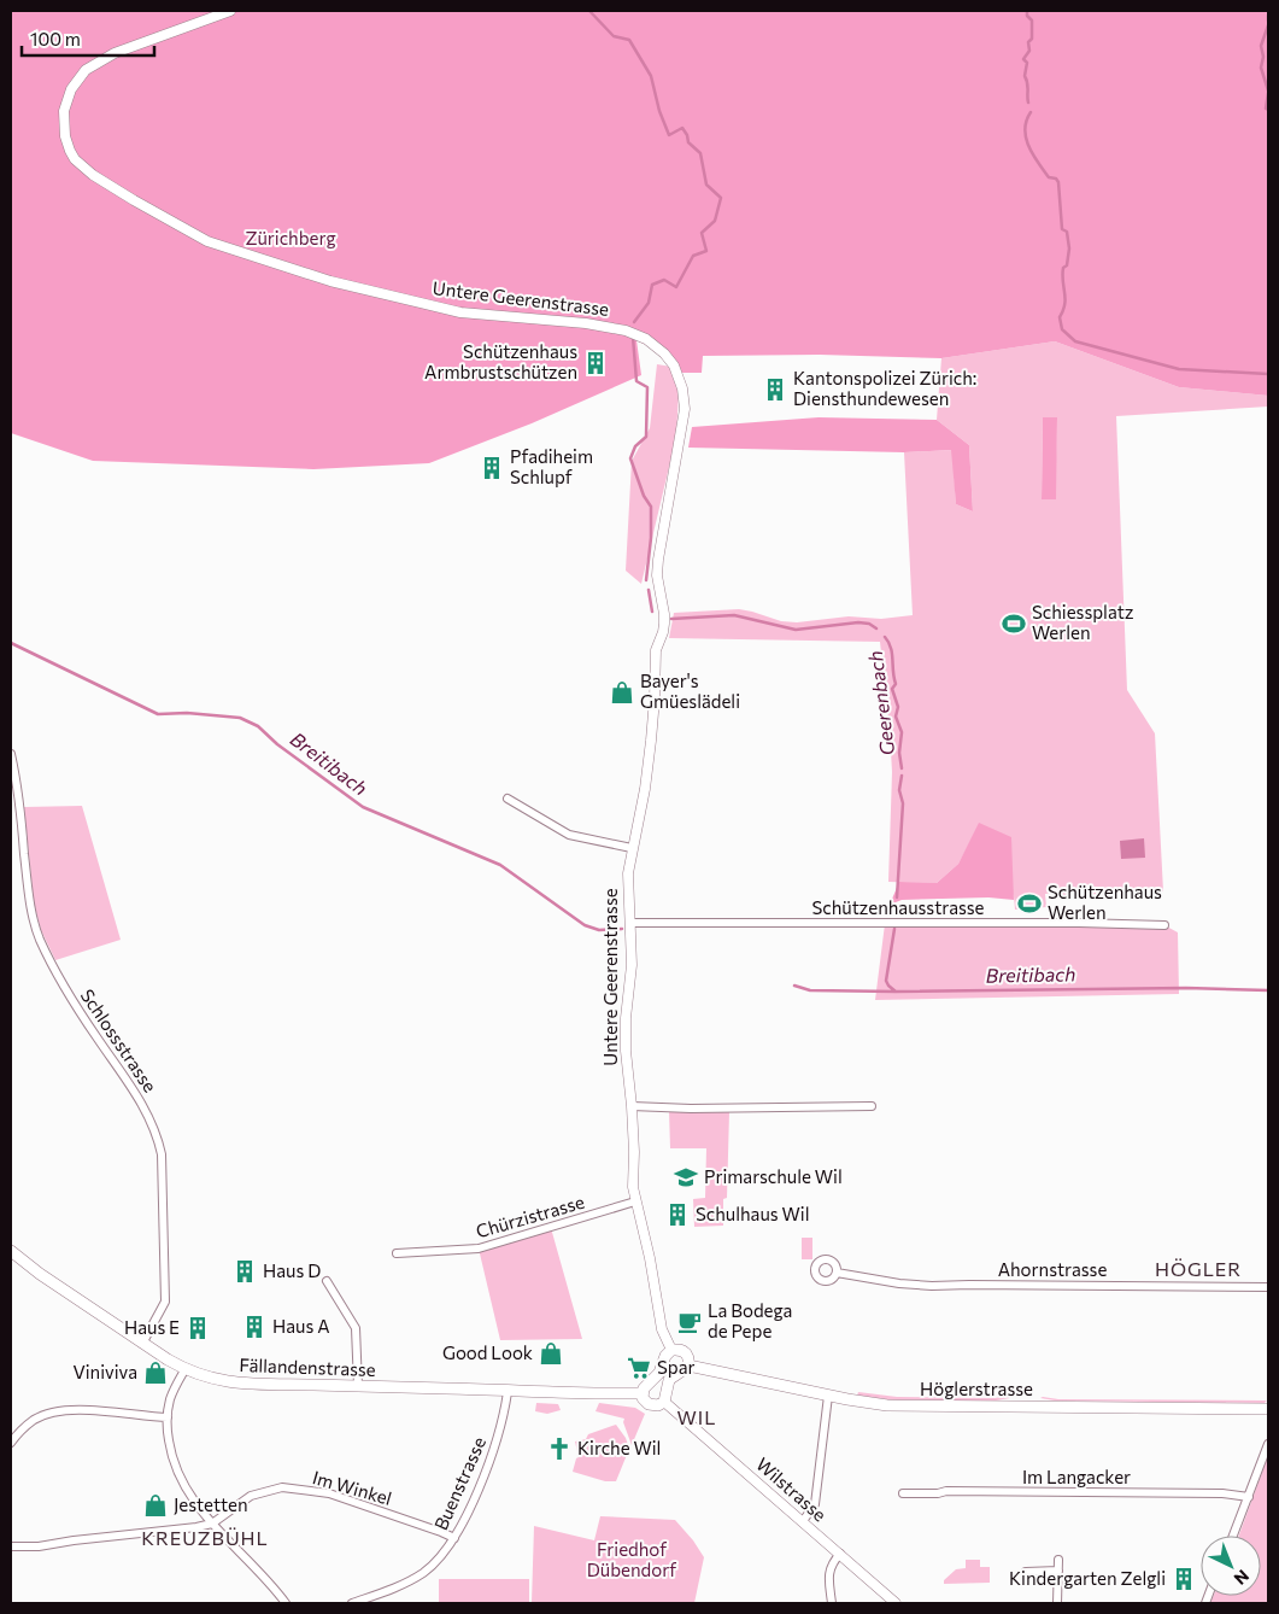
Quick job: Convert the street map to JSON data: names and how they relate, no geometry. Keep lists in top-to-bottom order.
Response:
{
  "streets": {
    "main road": ["Fällandenstrasse", "Höglerstrasse"],
    "street": [
      "Untere Geerenstrasse",
      "Schützenhausstrasse",
      "Schlossstrasse",
      "Chürzistrasse",
      "Ahornstrasse",
      "Im Langacker",
      "Buenstrasse",
      "Im Winkel",
      "Wilstrasse"
    ]
  },
  "crossings": [
    ["Untere Geerenstrasse", "Schützenhausstrasse"],
    ["Untere Geerenstrasse", "Chürzistrasse"],
    ["Schlossstrasse", "Fällandenstrasse"],
    ["Fällandenstrasse", "Buenstrasse"],
    ["Buenstrasse", "Im Winkel"]
  ],
  "districts": ["HÖGLER", "WIL", "KREUZBÜHL"],
  "water": ["Geerenbach", "Breitibach"],
  "parks": ["Zürichberg", "Friedhof Dübendorf"],
  "places": {
    "building": [
      "Schützenhaus Armbrustschützen",
      "Kantonspolizei Zürich: Diensthundewesen",
      "Pfadiheim Schlupf",
      "Schulhaus Wil",
      "Haus D",
      "Haus A",
      "Haus E",
      "Kindergarten Zelgli"
    ],
    "sports": ["Schiessplatz Werlen", "Schützenhaus Werlen"],
    "shop": [
      "Bayer's Gmüeslädeli",
      "Good Look",
      "Viniviva",
      "Jestetten"
    ],
    "school or university": ["Primarschule Wil"],
    "cafe": ["La Bodega de Pepe"],
    "supermarket": ["Spar"],
    "church": ["Kirche Wil"]
  },
  "scale_bar": "100 m",
  "north": "bottom right"
}
